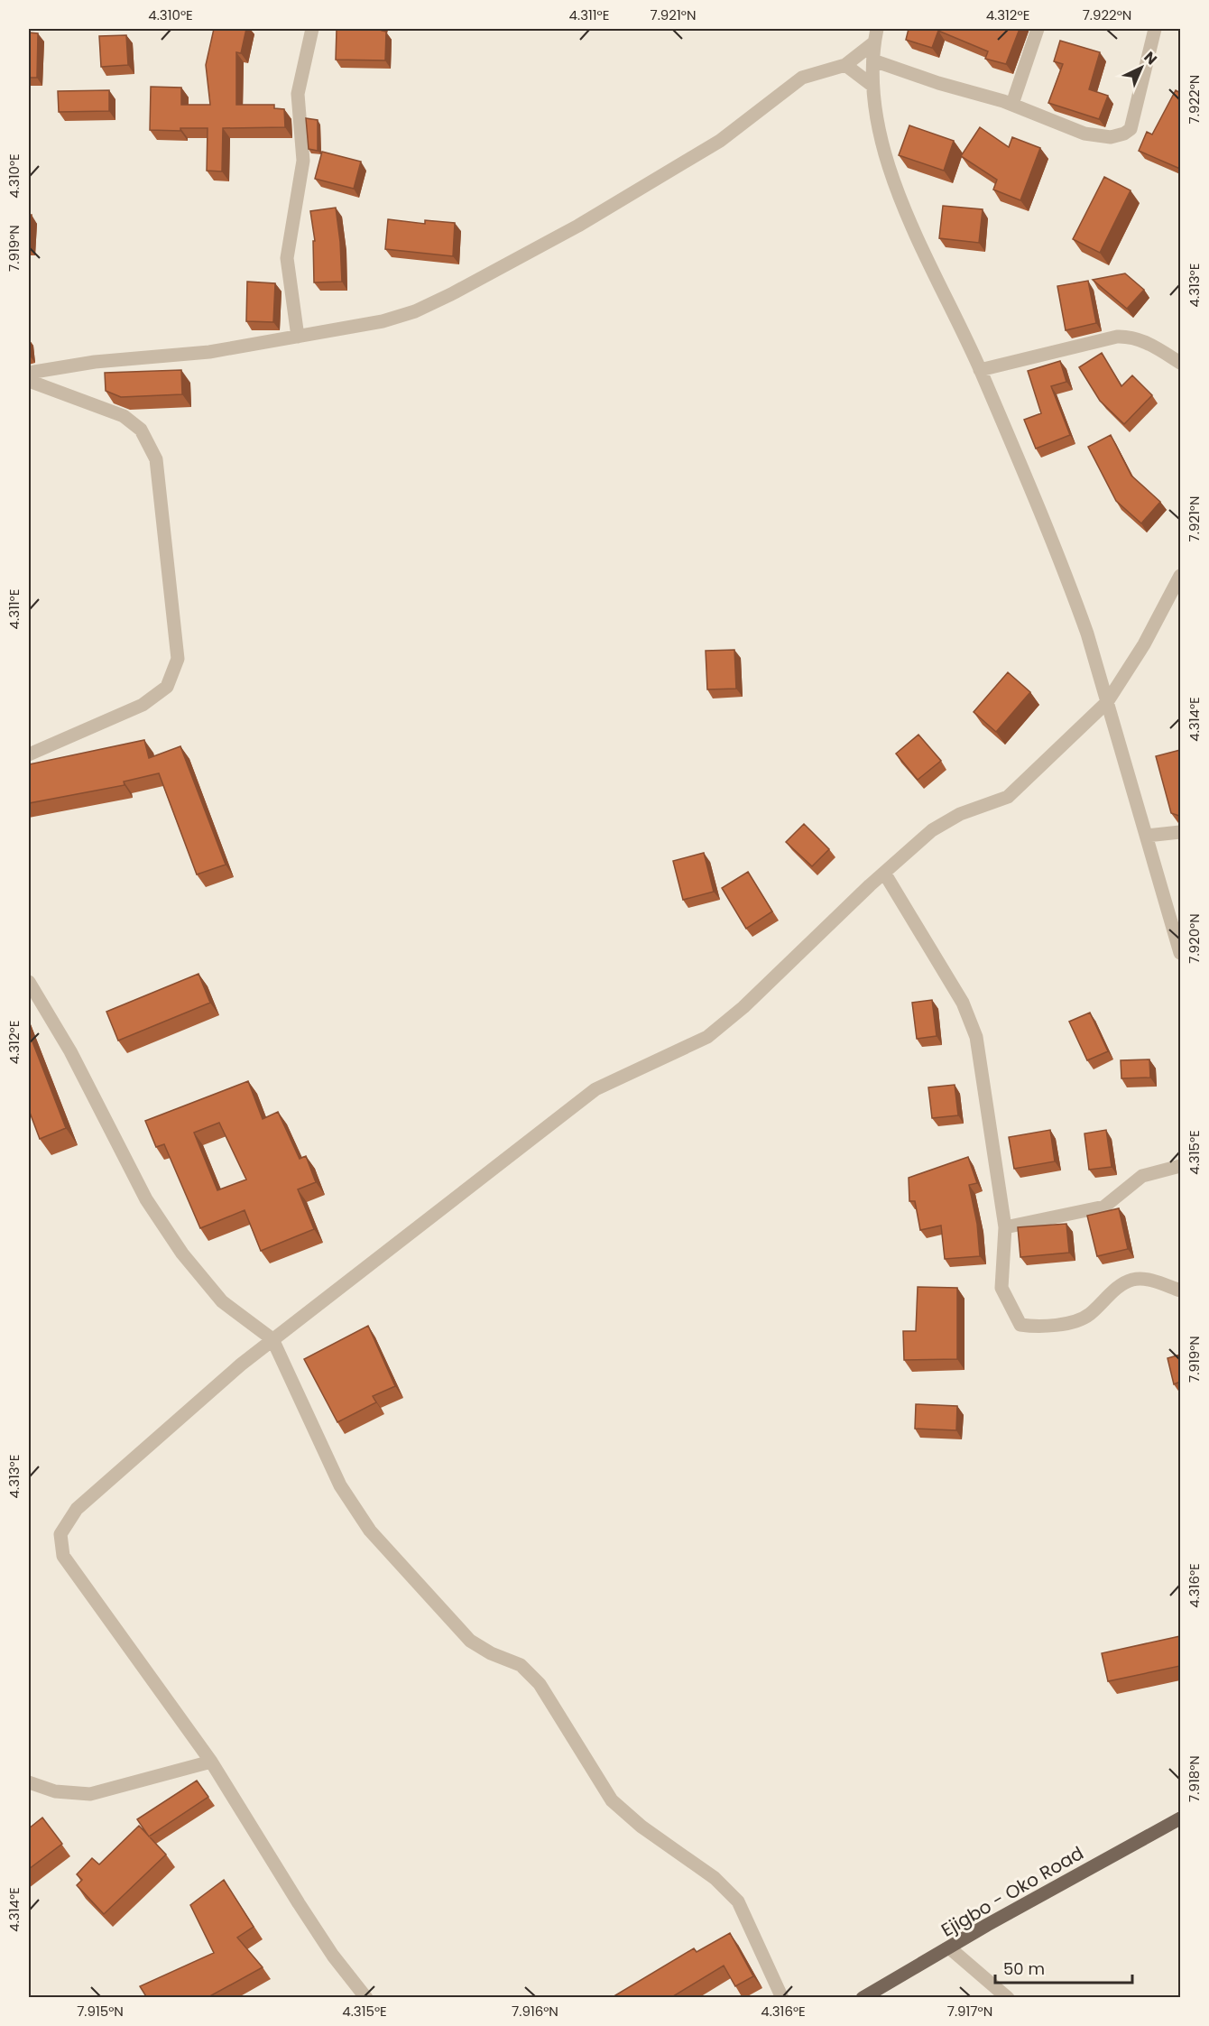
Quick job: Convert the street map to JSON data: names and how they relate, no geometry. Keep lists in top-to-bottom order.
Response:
{
  "streets": {
    "main road": ["Ejigbo - Oko Road"]
  },
  "scale_bar": "50 m",
  "north": "top right",
  "coordinates": [
    "4.310°E",
    "4.311°E",
    "7.921°N",
    "4.312°E",
    "7.922°N",
    "7.919°N",
    "4.313°E",
    "4.314°E",
    "7.920°N",
    "4.315°E",
    "4.316°E",
    "7.918°N",
    "7.915°N",
    "7.916°N",
    "7.917°N"
  ]
}
